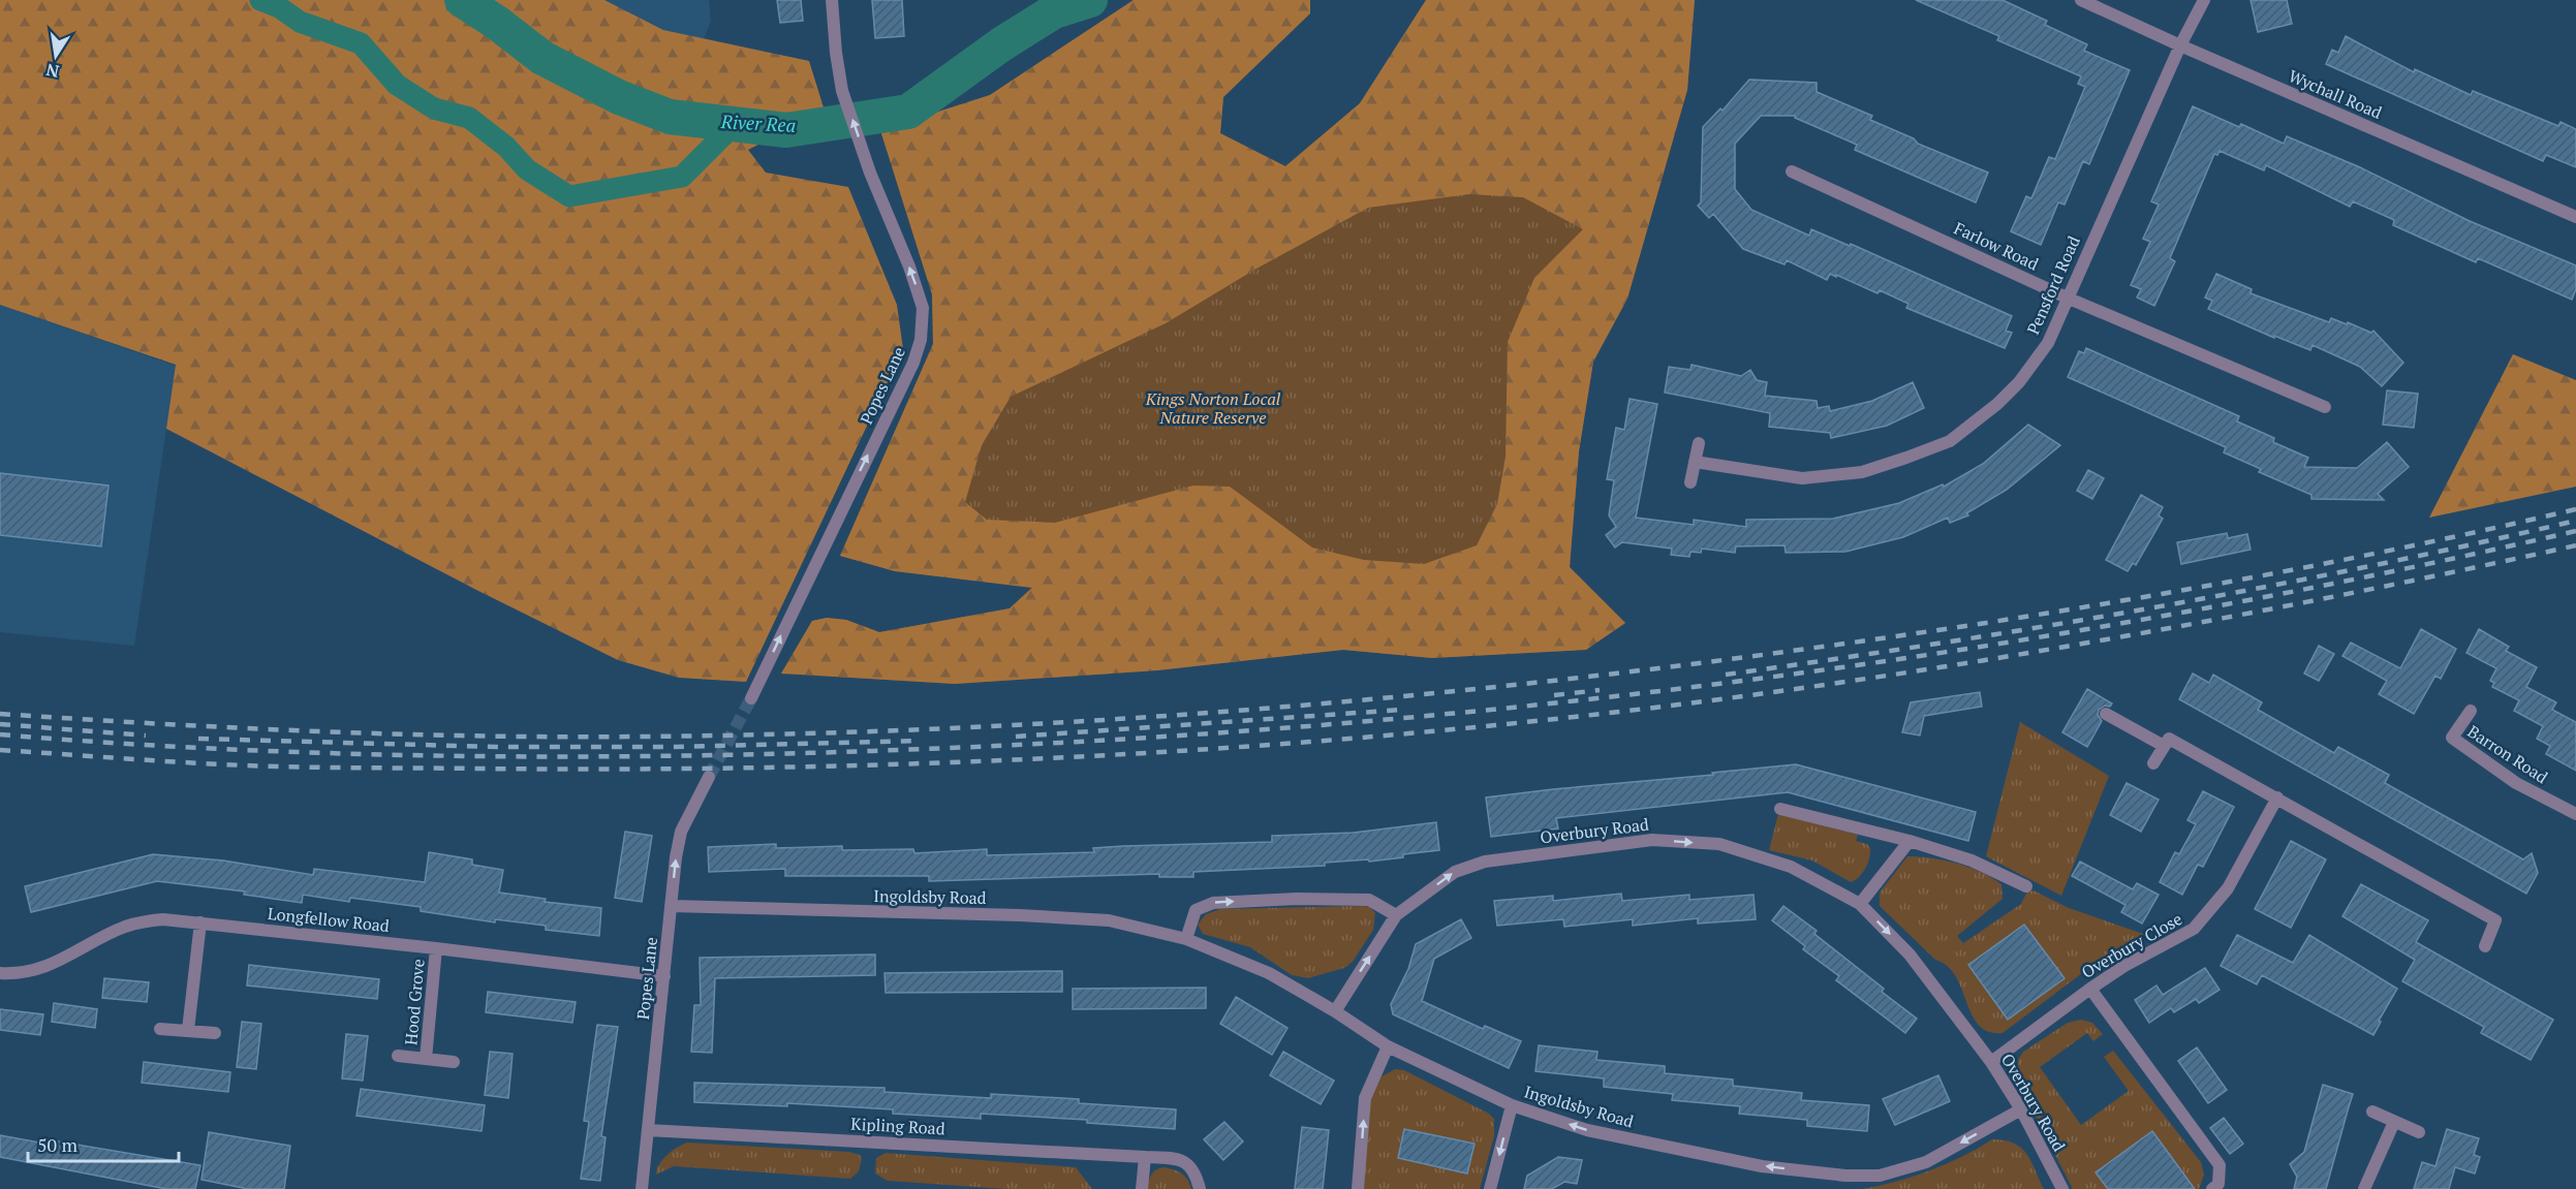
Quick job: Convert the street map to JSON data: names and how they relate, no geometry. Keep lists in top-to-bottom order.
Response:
{
  "streets": {
    "street": [
      "Wychall Road",
      "Farlow Road",
      "Pensford Road",
      "Popes Lane",
      "Barron Road",
      "Overbury Road",
      "Ingoldsby Road",
      "Longfellow Road",
      "Overbury Close",
      "Hood Grove",
      "Kipling Road"
    ]
  },
  "crossings": [
    ["Wychall Road", "Pensford Road"],
    ["Farlow Road", "Pensford Road"],
    ["Popes Lane", "Ingoldsby Road"],
    ["Popes Lane", "Longfellow Road"],
    ["Popes Lane", "Kipling Road"],
    ["Overbury Road", "Ingoldsby Road"],
    ["Overbury Road", "Overbury Close"],
    ["Longfellow Road", "Hood Grove"]
  ],
  "one_way": ["Popes Lane", "Overbury Road", "Ingoldsby Road"],
  "water": ["River Rea"],
  "parks": ["Kings Norton Local Nature Reserve"],
  "scale_bar": "50 m",
  "north": "bottom"
}
